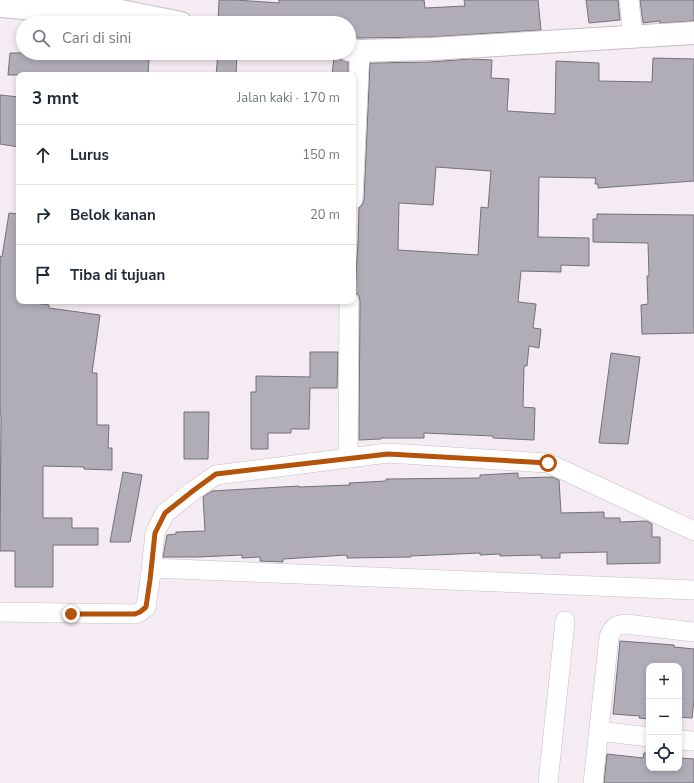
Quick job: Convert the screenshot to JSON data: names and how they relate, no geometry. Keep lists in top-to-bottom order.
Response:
{
  "page": {
    "search": "Cari di sini",
    "heading": ["3 mnt", "Jalan kaki · 170 m"],
    "list": [
      ["Lurus", "150 m"],
      ["Belok kanan", "20 m"],
      "Tiba di tujuan"
    ],
    "map_buttons": ["+", "−"]
  }
}
